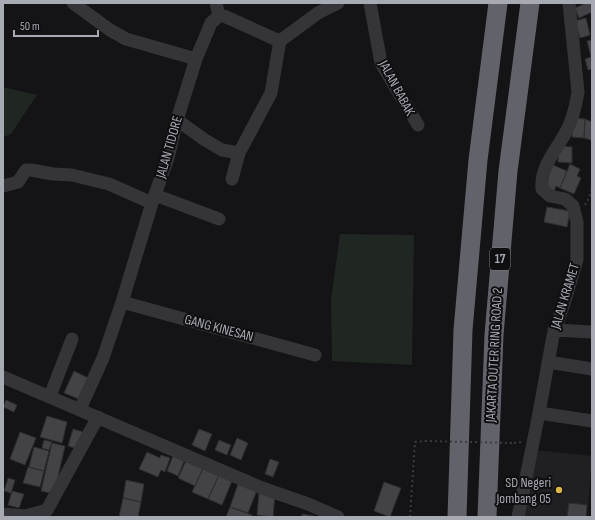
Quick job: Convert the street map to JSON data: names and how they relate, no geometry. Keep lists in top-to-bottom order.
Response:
{
  "streets": {
    "highway": ["17", "JAKARTA OUTER RING ROAD 2"],
    "street": [
      "JALAN BABAK",
      "JALAN TIDORE",
      "JALAN KRAMET",
      "GANG KINESAN"
    ]
  },
  "crossings": [
    ["JALAN TIDORE", "GANG KINESAN"]
  ],
  "places": ["SD Negeri Jombang 05"],
  "scale_bar": "50 m"
}
